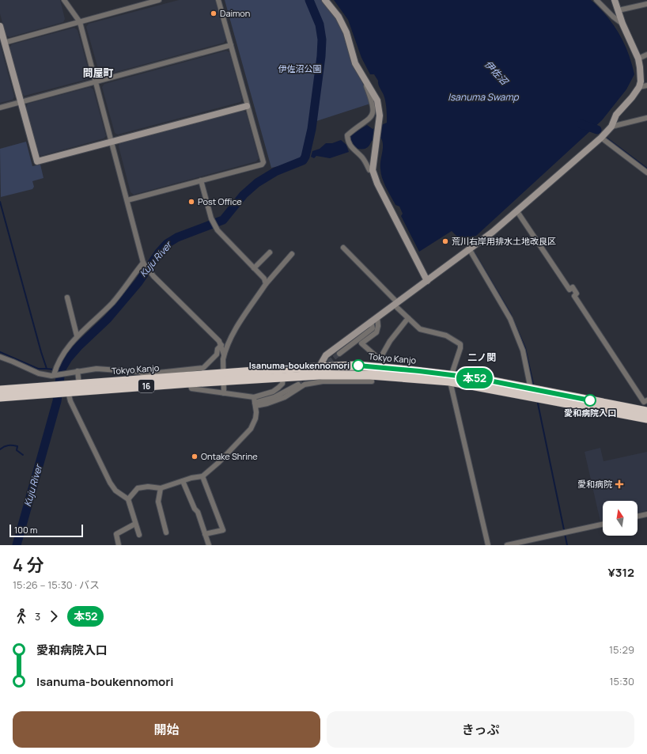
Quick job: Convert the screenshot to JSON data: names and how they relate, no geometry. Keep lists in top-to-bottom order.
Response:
{
  "streets": {
    "highway": ["Tokyo Kanjo", "16"]
  },
  "districts": ["問屋町", "二ノ関"],
  "water": ["伊佐沼", "Isanuma Swamp", "Kuju River"],
  "parks": ["伊佐沼公園"],
  "places": {
    "other": [
      "Daimon",
      "Post Office",
      "荒川右岸用排水土地改良区",
      "Isanuma-boukennomori",
      "愛和病院入口",
      "Ontake Shrine"
    ],
    "health": ["愛和病院"]
  },
  "lines": ["bus line 本52"],
  "scale_bar": "100 m",
  "north": "top",
  "page": {
    "on_map": "本52",
    "scale": "100 m",
    "heading": ["4 分", "15:26 – 15:30 · バス", "¥312"],
    "legs": ["3", "本52"],
    "list": [
      {
        "name": "愛和病院入口",
        "value": "15:29"
      },
      {
        "name": "Isanuma-boukennomori",
        "value": "15:30"
      }
    ],
    "buttons": ["開始", "きっぷ"]
  }
}
